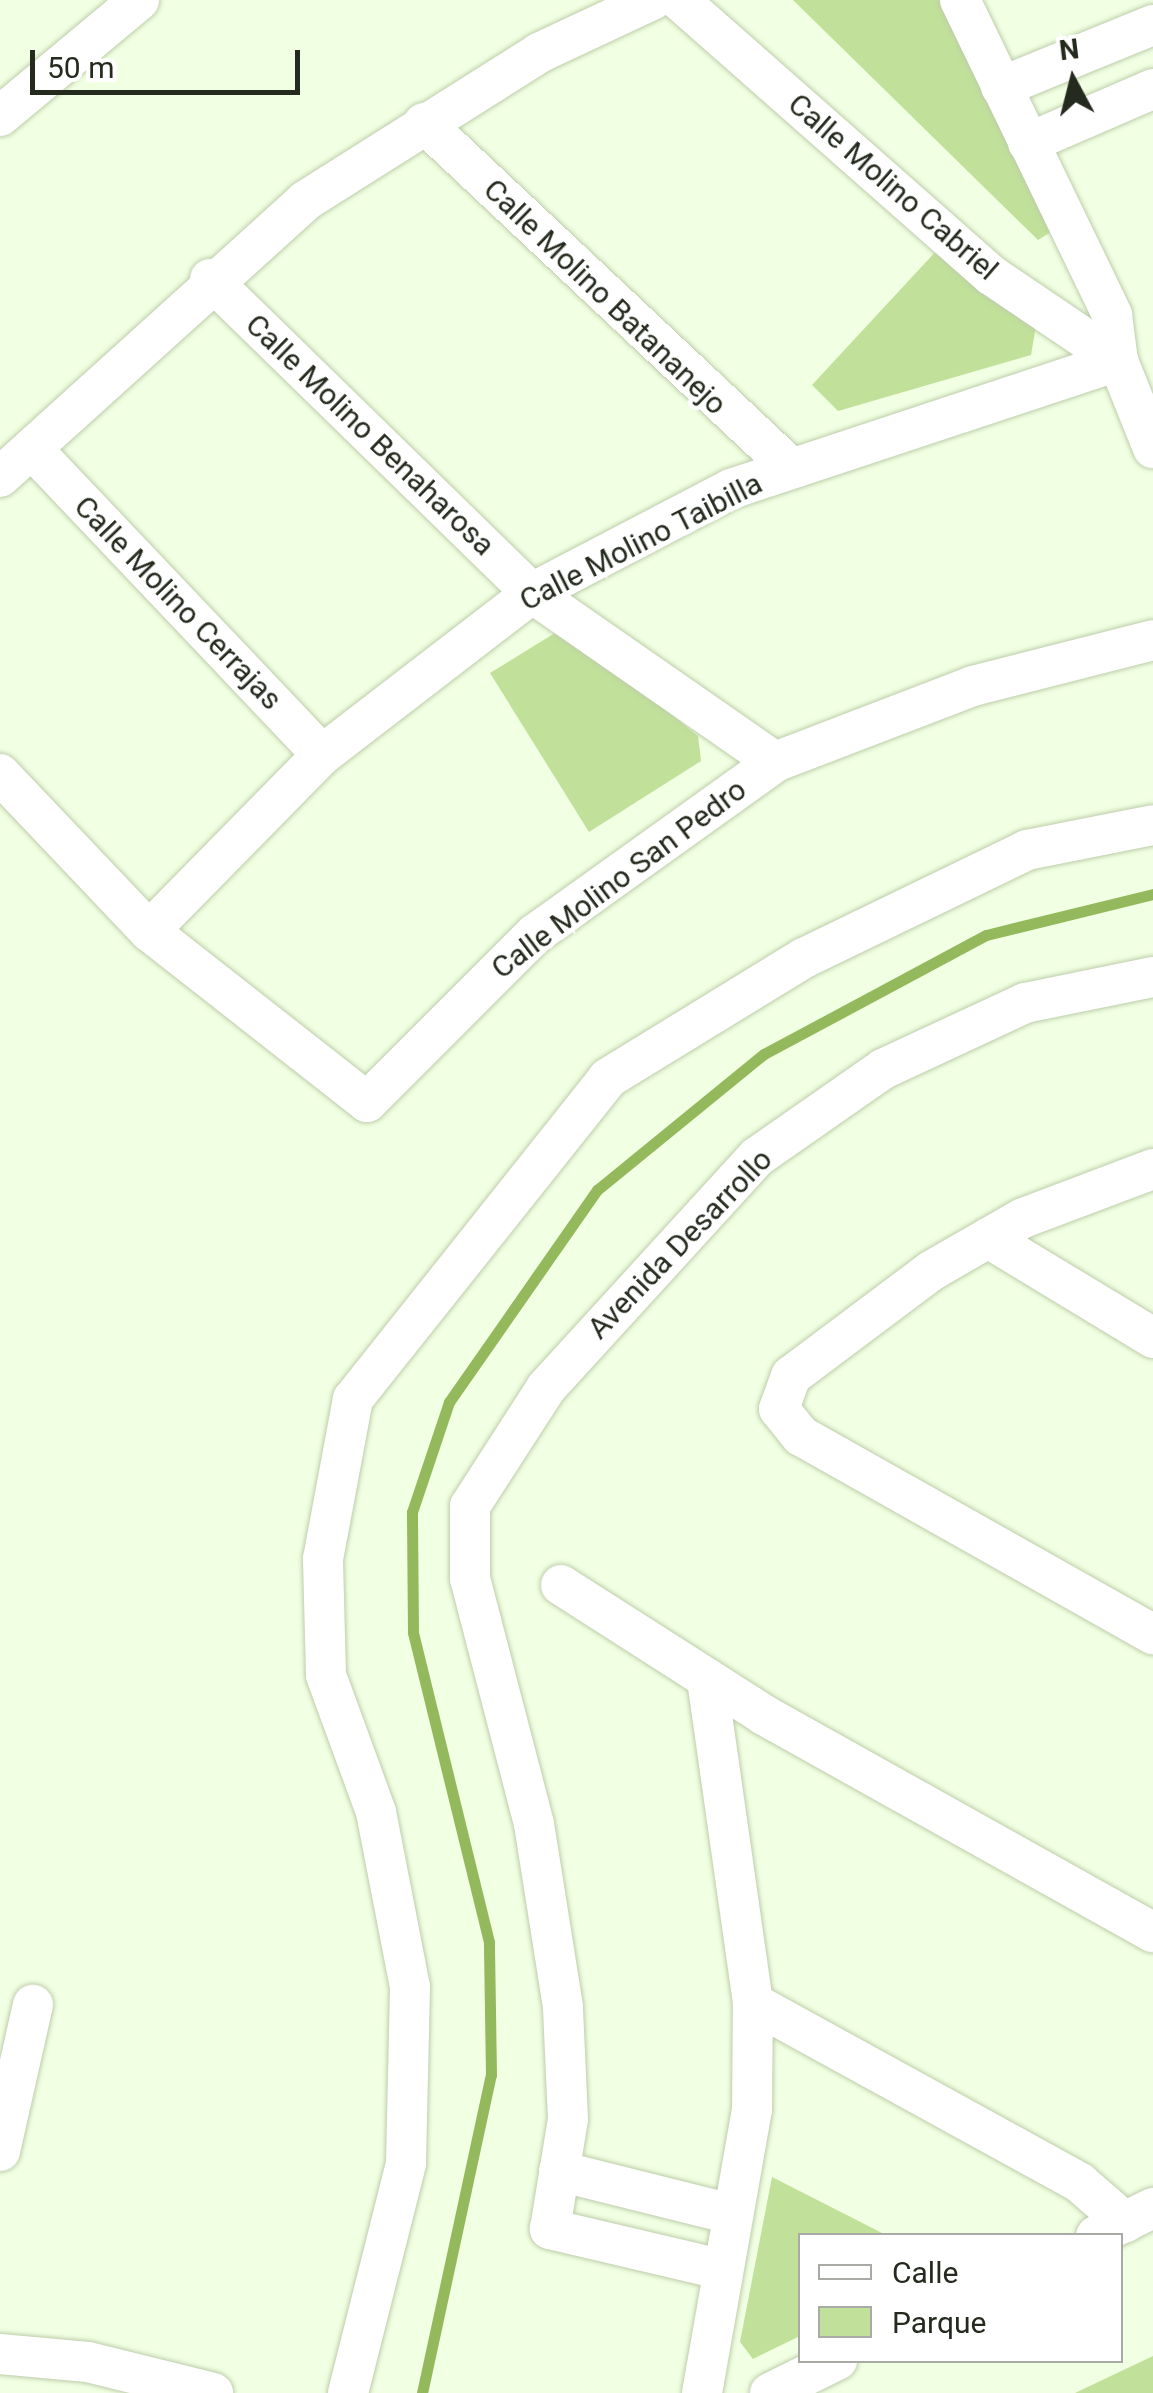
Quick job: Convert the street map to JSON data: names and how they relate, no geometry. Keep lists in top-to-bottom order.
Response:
{
  "streets": {
    "street": [
      "Calle Molino Cabriel",
      "Calle Molino Batananejo",
      "Calle Molino Benaharosa",
      "Calle Molino Taibilla",
      "Calle Molino Cerrajas",
      "Calle Molino San Pedro",
      "Avenida Desarrollo"
    ]
  },
  "crossings": [
    ["Calle Molino Cabriel", "Calle Molino Taibilla"],
    ["Calle Molino Batananejo", "Calle Molino Taibilla"],
    ["Calle Molino Benaharosa", "Calle Molino Taibilla"],
    ["Calle Molino Benaharosa", "Calle Molino San Pedro"],
    ["Calle Molino Taibilla", "Calle Molino Cerrajas"],
    ["Calle Molino Taibilla", "Calle Molino San Pedro"]
  ],
  "legend": ["Calle", "Parque"],
  "scale_bar": "50 m",
  "north": "top"
}
